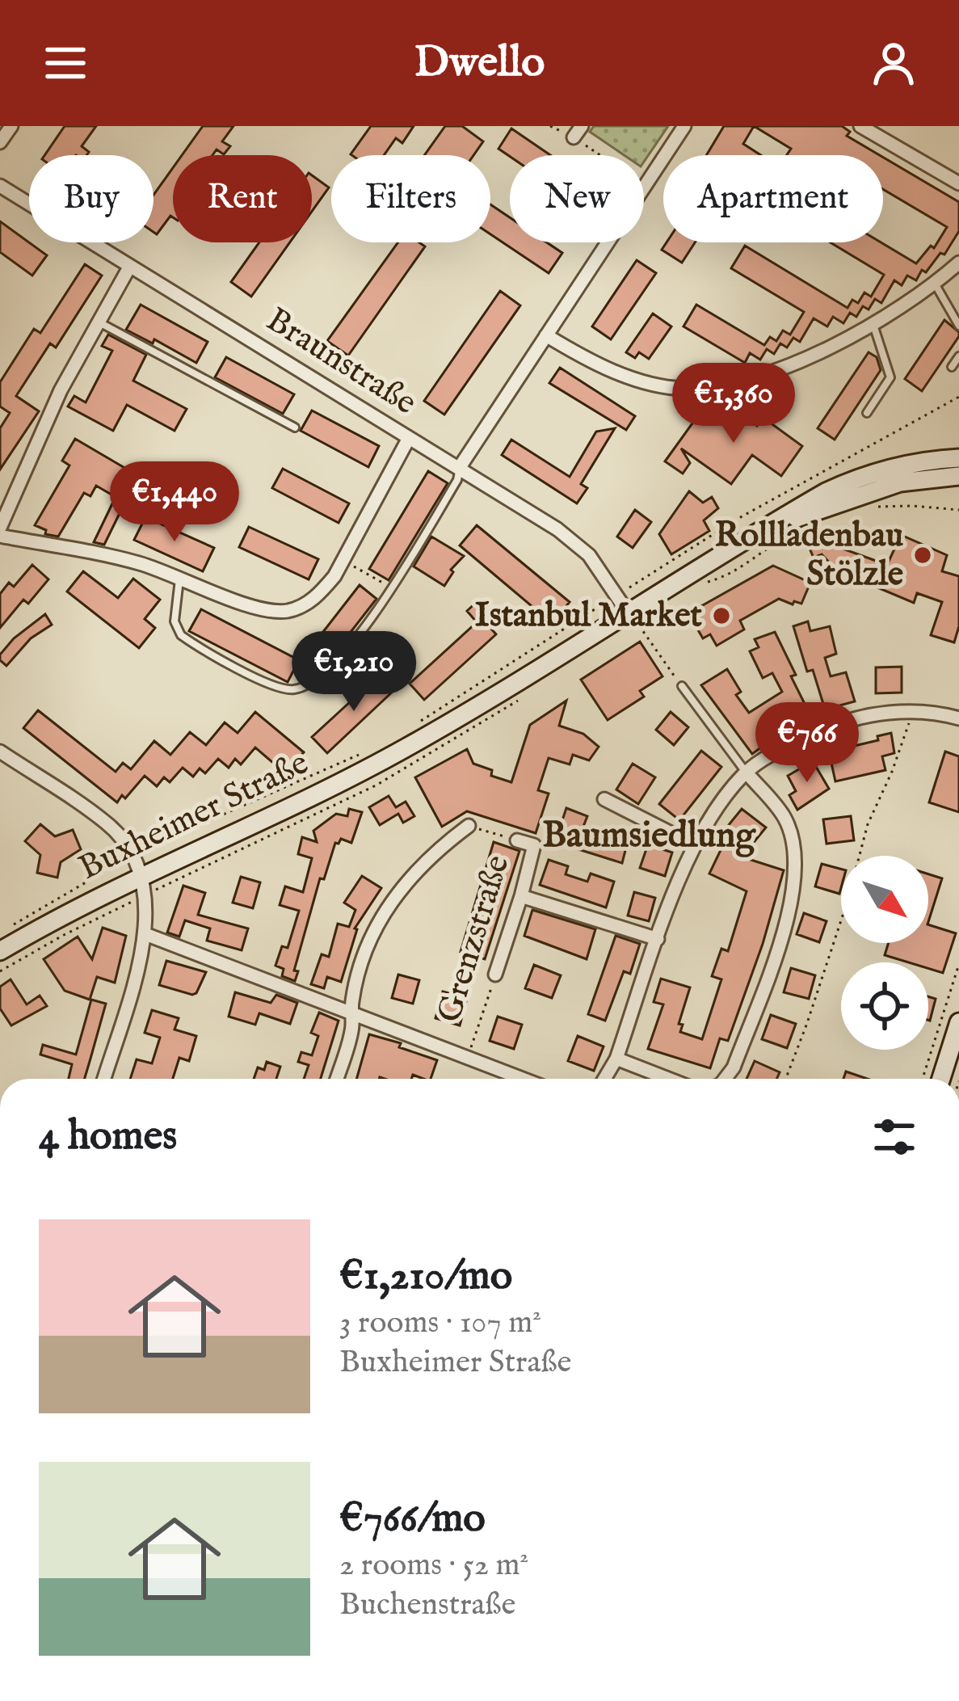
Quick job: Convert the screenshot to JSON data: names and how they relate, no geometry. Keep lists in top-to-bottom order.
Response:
{
  "streets": {
    "main road": ["Buxheimer Straße"],
    "street": ["Braunstraße", "Grenzstraße"]
  },
  "crossings": [
    ["Braunstraße", "Buxheimer Straße"]
  ],
  "districts": ["Baumsiedlung"],
  "places": ["Rollladenbau Stölzle", "Istanbul Market"],
  "north": "bottom right",
  "page": {
    "header": "Dwello",
    "chip": [
      "Buy",
      "Rent",
      "Filters",
      "New",
      "Apartment"
    ],
    "price": [
      "€1,360",
      "€1,440",
      "€1,210",
      "€766"
    ],
    "heading": "4 homes",
    "list": [
      {
        "name": "€1,210/mo",
        "note": "3 rooms · 107 m² · Buxheimer Straße"
      },
      {
        "name": "€766/mo",
        "note": "2 rooms · 52 m² · Buchenstraße"
      }
    ]
  }
}
